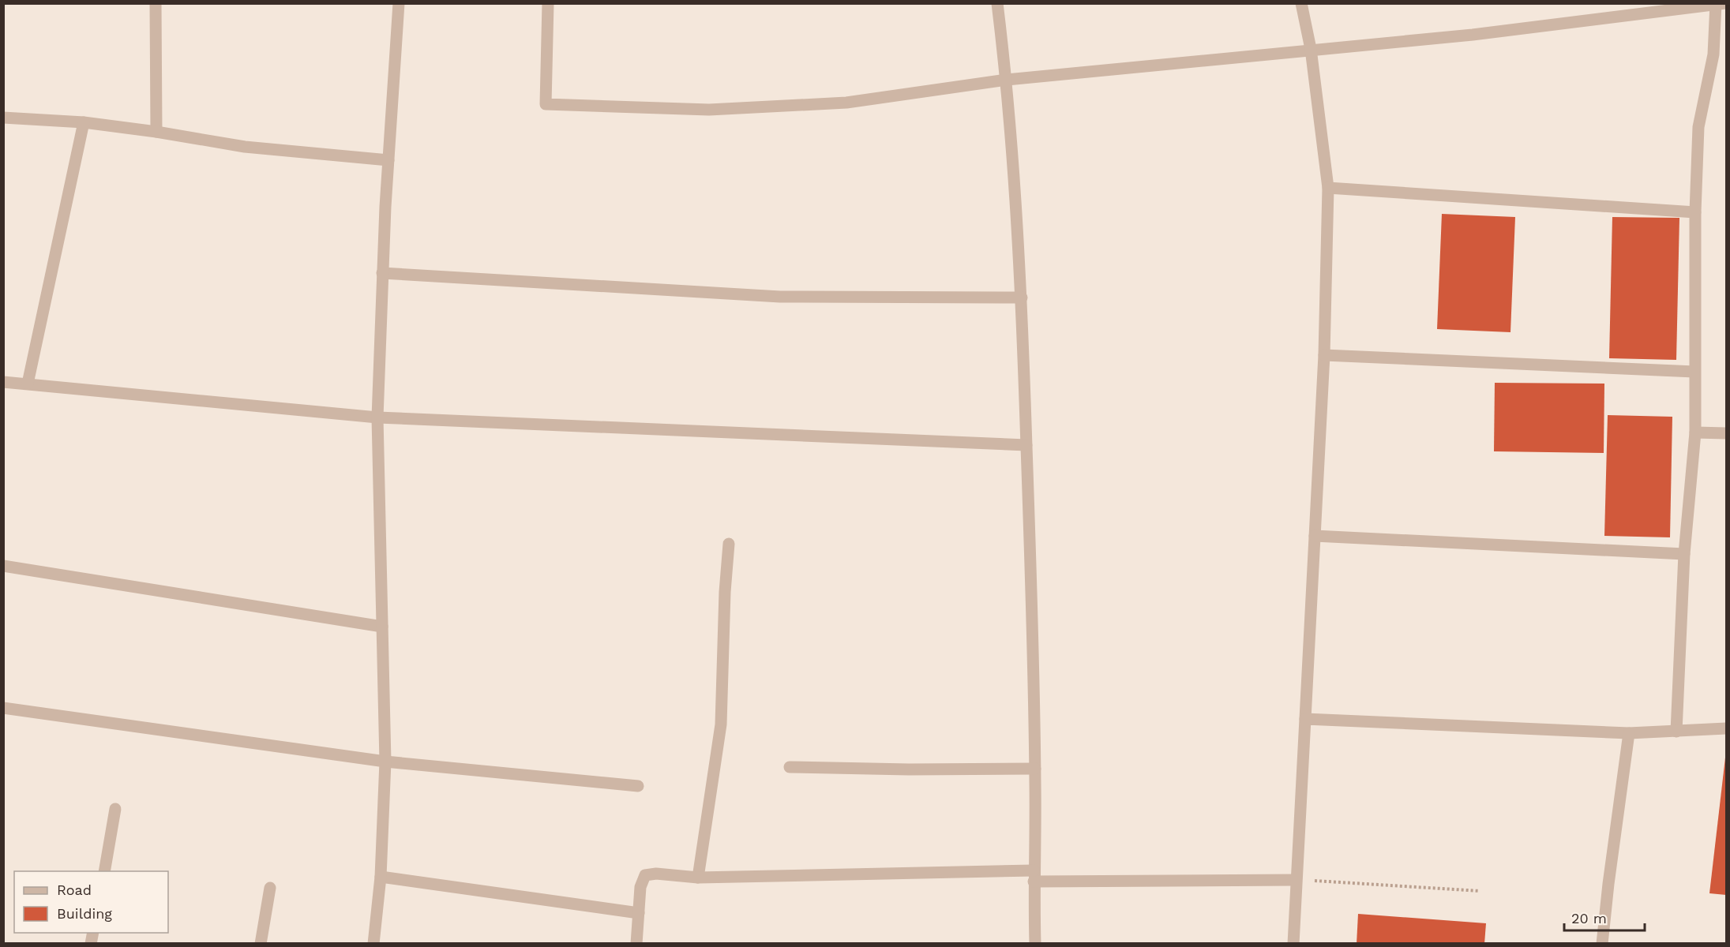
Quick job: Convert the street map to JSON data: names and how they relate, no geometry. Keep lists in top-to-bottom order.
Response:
{
  "legend": ["Road", "Building"],
  "scale_bar": "20 m"
}
